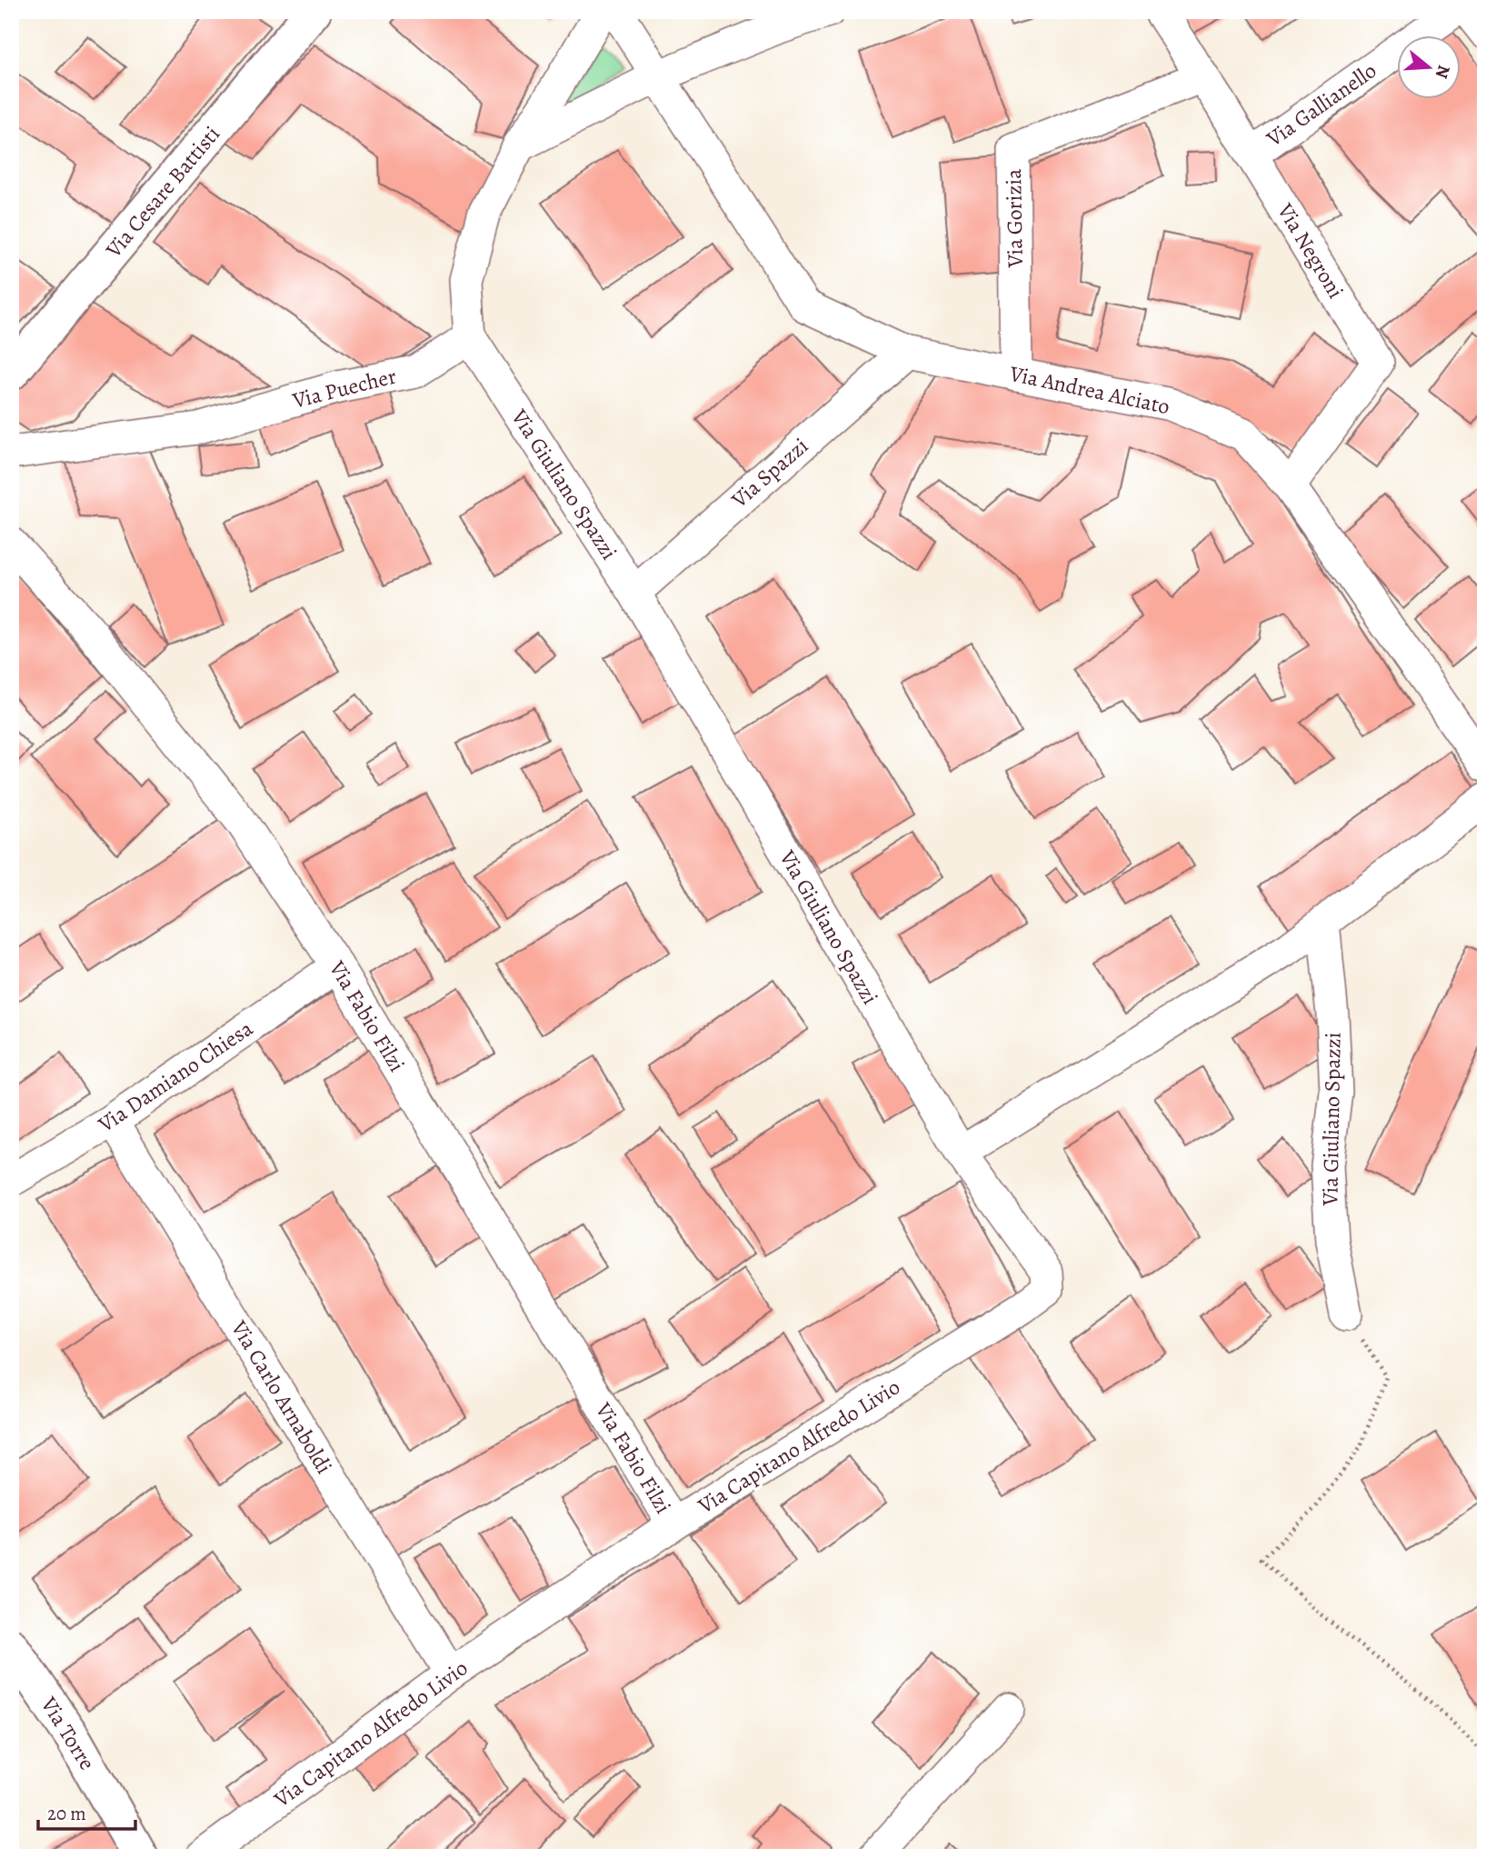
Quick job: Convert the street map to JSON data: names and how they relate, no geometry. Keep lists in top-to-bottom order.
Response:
{
  "streets": {
    "street": [
      "Via Gallianello",
      "Via Cesare Battisti",
      "Via Gorizia",
      "Via Negroni",
      "Via Puecher",
      "Via Andrea Alciato",
      "Via Spazzi",
      "Via Giuliano Spazzi",
      "Via Fabio Filzi",
      "Via Damiano Chiesa",
      "Via Carlo Arnaboldi",
      "Via Capitano Alfredo Livio",
      "Via Torre"
    ]
  },
  "crossings": [
    ["Via Gallianello", "Via Negroni"],
    ["Via Gorizia", "Via Negroni"],
    ["Via Gorizia", "Via Andrea Alciato"],
    ["Via Negroni", "Via Andrea Alciato"],
    ["Via Puecher", "Via Giuliano Spazzi"],
    ["Via Andrea Alciato", "Via Spazzi"],
    ["Via Spazzi", "Via Giuliano Spazzi"],
    ["Via Giuliano Spazzi", "Via Capitano Alfredo Livio"],
    ["Via Fabio Filzi", "Via Damiano Chiesa"],
    ["Via Fabio Filzi", "Via Capitano Alfredo Livio"],
    ["Via Damiano Chiesa", "Via Carlo Arnaboldi"],
    ["Via Carlo Arnaboldi", "Via Capitano Alfredo Livio"]
  ],
  "scale_bar": "20 m",
  "north": "right"
}
